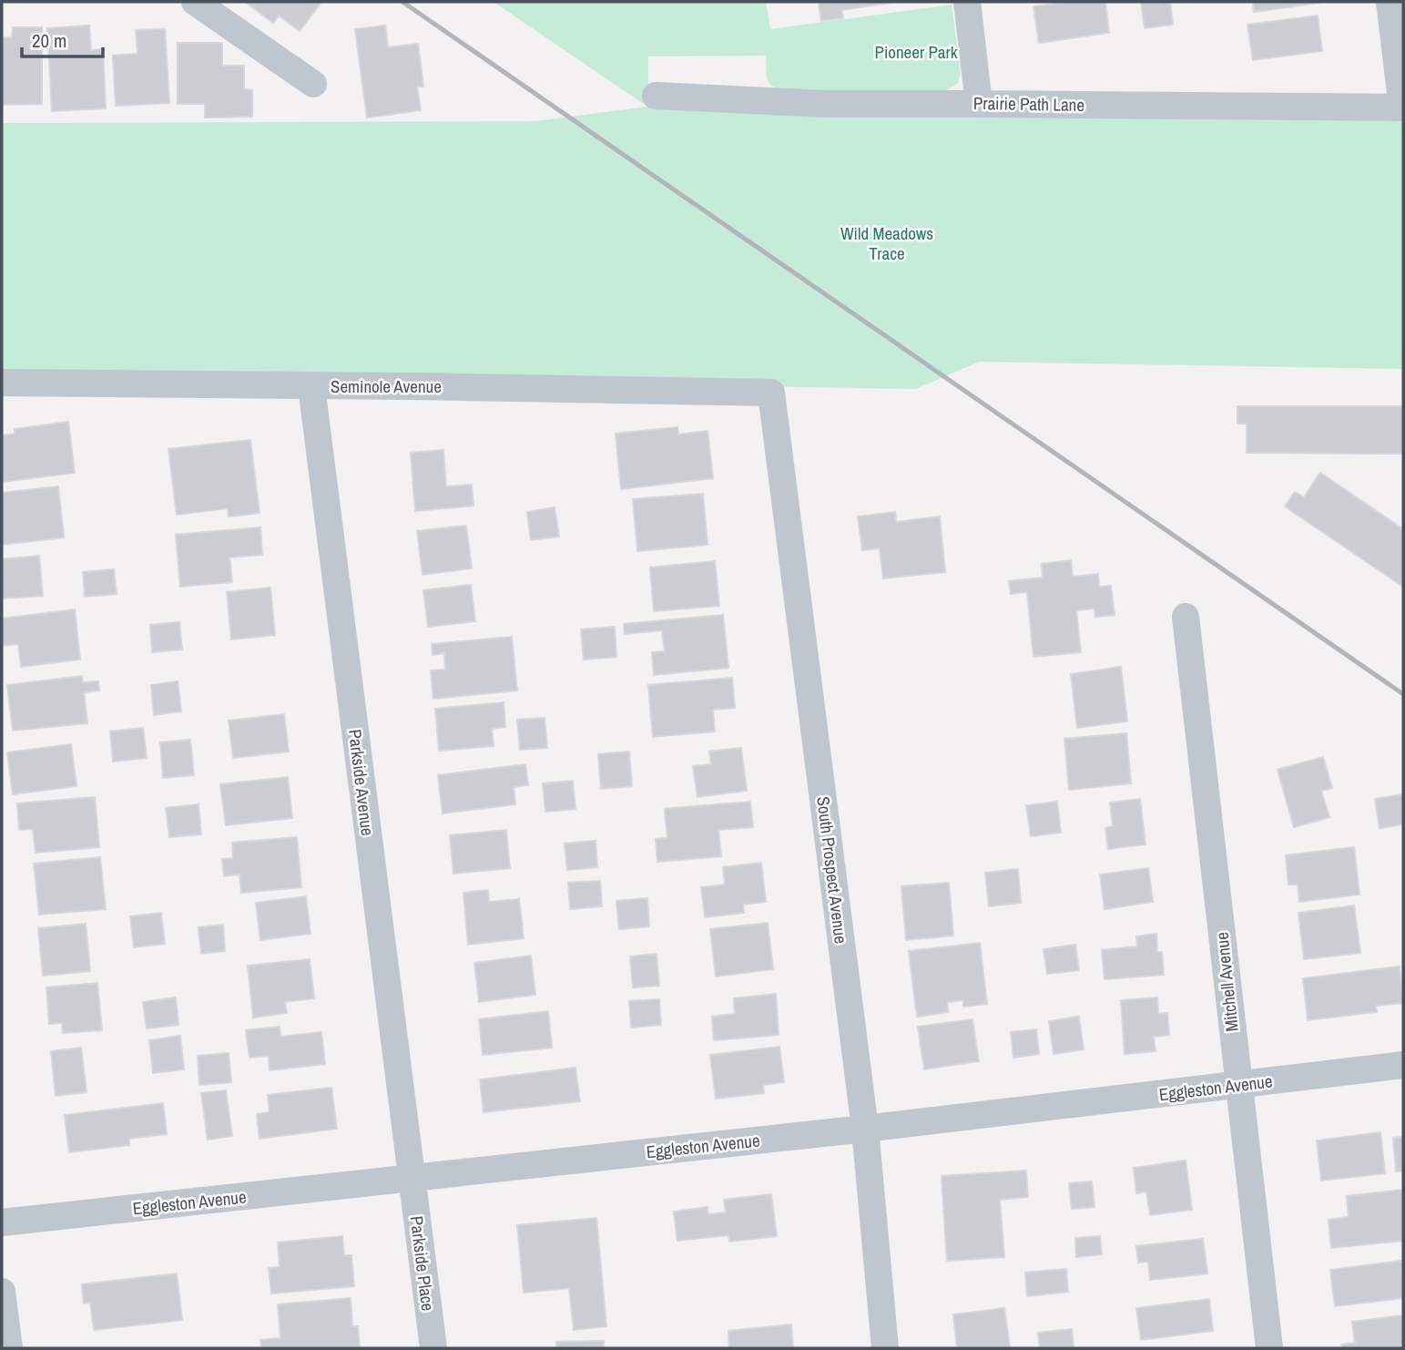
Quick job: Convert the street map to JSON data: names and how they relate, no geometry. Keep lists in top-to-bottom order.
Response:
{
  "streets": {
    "street": [
      "Prairie Path Lane",
      "Seminole Avenue",
      "Parkside Avenue",
      "South Prospect Avenue",
      "Mitchell Avenue",
      "Eggleston Avenue",
      "Parkside Place"
    ]
  },
  "crossings": [
    ["Seminole Avenue", "Parkside Avenue"],
    ["Seminole Avenue", "South Prospect Avenue"],
    ["Parkside Avenue", "Eggleston Avenue"],
    ["Parkside Avenue", "Parkside Place"],
    ["South Prospect Avenue", "Eggleston Avenue"],
    ["Mitchell Avenue", "Eggleston Avenue"],
    ["Eggleston Avenue", "Parkside Place"]
  ],
  "parks": ["Pioneer Park", "Wild Meadows Trace"],
  "scale_bar": "20 m"
}
